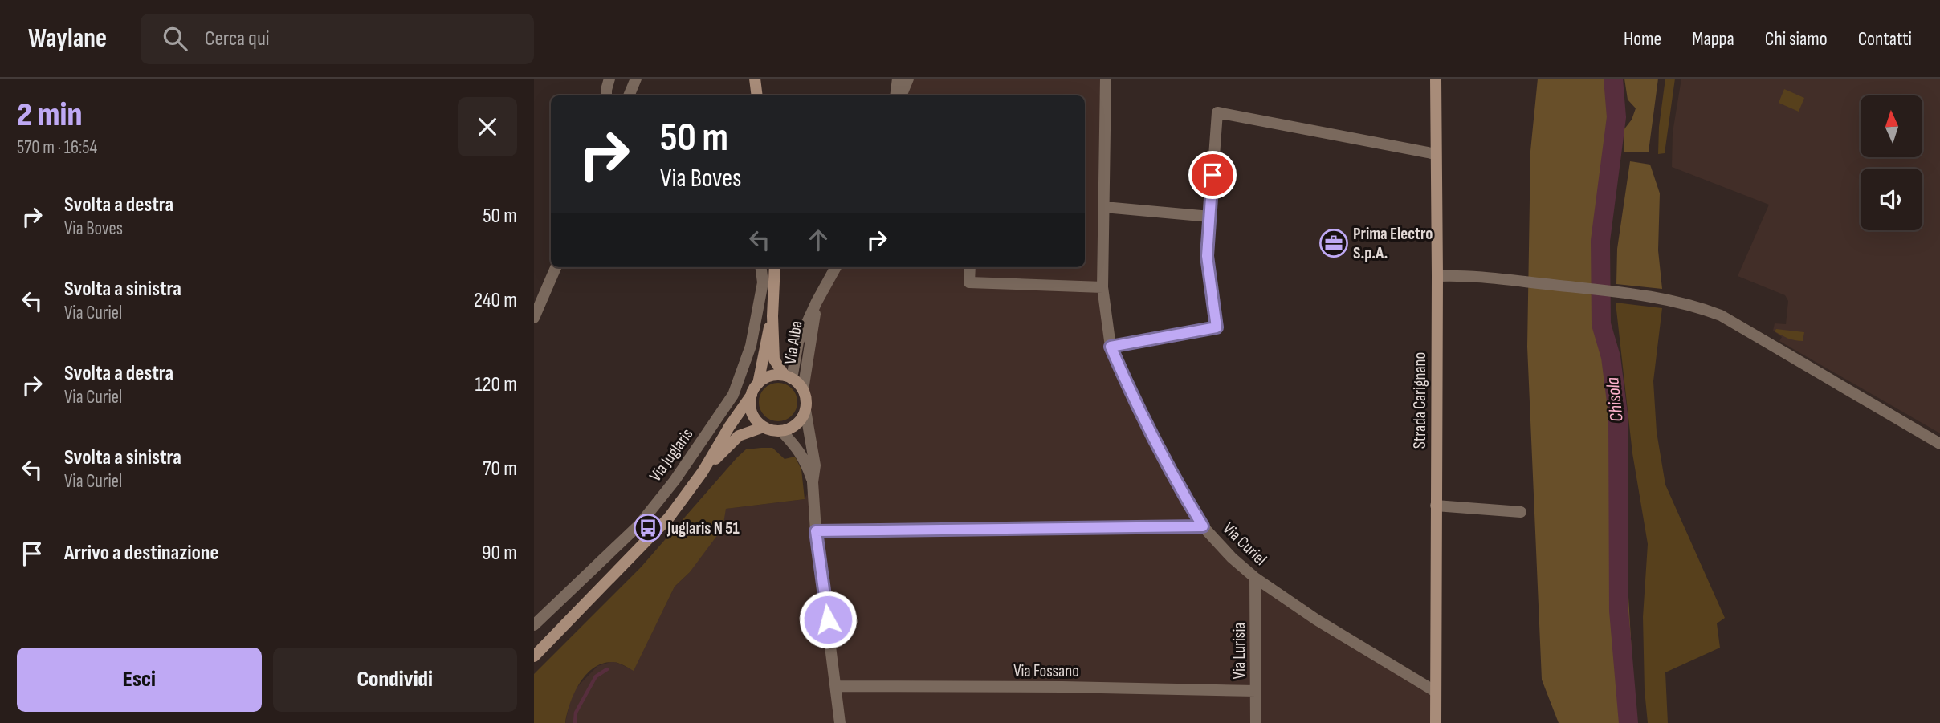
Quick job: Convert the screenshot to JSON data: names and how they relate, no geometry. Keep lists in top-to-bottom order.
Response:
{
  "streets": {
    "street": [
      "Via Alba",
      "Strada Carignano",
      "Via Juglaris",
      "Via Curiel",
      "Via Lurisia",
      "Via Fossano"
    ]
  },
  "crossings": [
    ["Via Alba", "Via Juglaris"],
    ["Strada Carignano", "Via Curiel"],
    ["Via Curiel", "Via Lurisia"],
    ["Via Lurisia", "Via Fossano"]
  ],
  "water": ["Chisola"],
  "places": {
    "office": ["Prima Electro S.p.A."],
    "bus stop": ["Juglaris N 51"]
  },
  "north": "top",
  "page": {
    "header": "Waylane",
    "search": "Cerca qui",
    "nav": [
      "Home",
      "Mappa",
      "Chi siamo",
      "Contatti"
    ],
    "heading": ["2 min", "570 m · 16:54"],
    "turn": ["50 m", "Via Boves"],
    "list": [
      {
        "name": "Svolta a destra",
        "note": "Via Boves",
        "value": "50 m"
      },
      {
        "name": "Svolta a sinistra",
        "note": "Via Curiel",
        "value": "240 m"
      },
      {
        "name": "Svolta a destra",
        "note": "Via Curiel",
        "value": "120 m"
      },
      {
        "name": "Svolta a sinistra",
        "note": "Via Curiel",
        "value": "70 m"
      },
      {
        "name": "Arrivo a destinazione",
        "value": "90 m"
      }
    ],
    "buttons": ["Esci", "Condividi"]
  }
}
